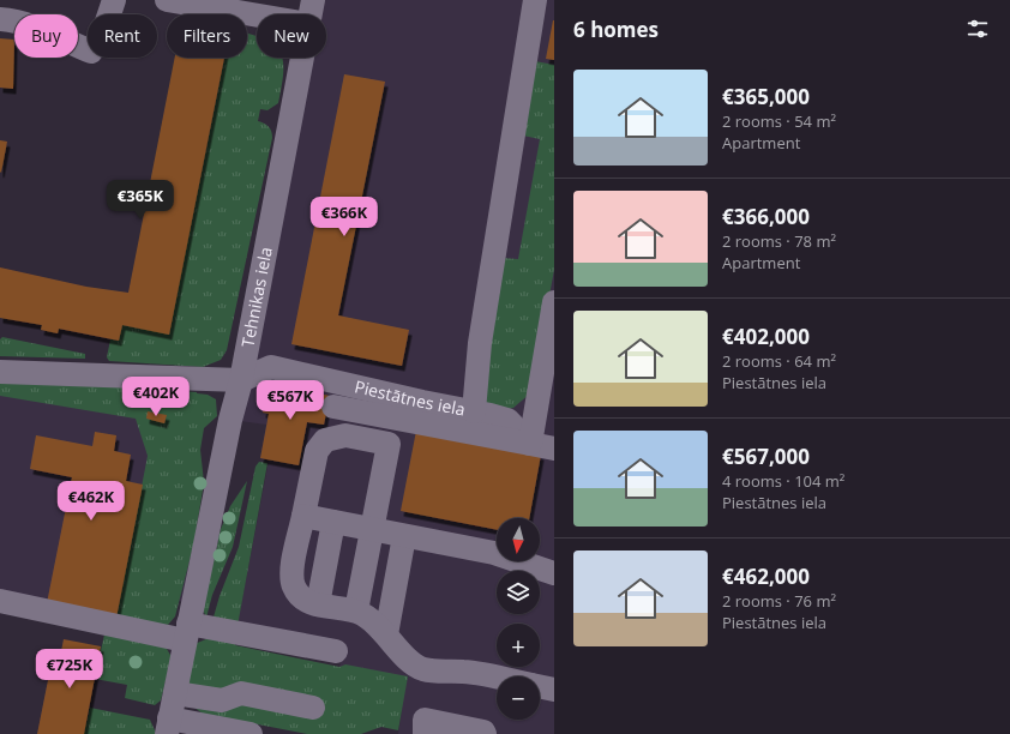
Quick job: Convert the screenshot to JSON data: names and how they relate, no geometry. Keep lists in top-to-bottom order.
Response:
{
  "streets": {
    "street": ["Tehnikas iela", "Piestātnes iela"]
  },
  "crossings": [
    ["Tehnikas iela", "Piestātnes iela"]
  ],
  "north": "bottom",
  "page": {
    "heading": "6 homes",
    "chip": [
      "Buy",
      "Rent",
      "Filters",
      "New"
    ],
    "list": [
      {
        "name": "€365,000",
        "note": "2 rooms · 54 m² · Apartment"
      },
      {
        "name": "€366,000",
        "note": "2 rooms · 78 m² · Apartment"
      },
      {
        "name": "€402,000",
        "note": "2 rooms · 64 m² · Piestātnes iela"
      },
      {
        "name": "€567,000",
        "note": "4 rooms · 104 m² · Piestātnes iela"
      },
      {
        "name": "€462,000",
        "note": "2 rooms · 76 m² · Piestātnes iela"
      }
    ],
    "price": [
      "€365K",
      "€366K",
      "€402K",
      "€567K",
      "€462K",
      "€725K"
    ],
    "map_buttons": ["+", "−"]
  }
}
